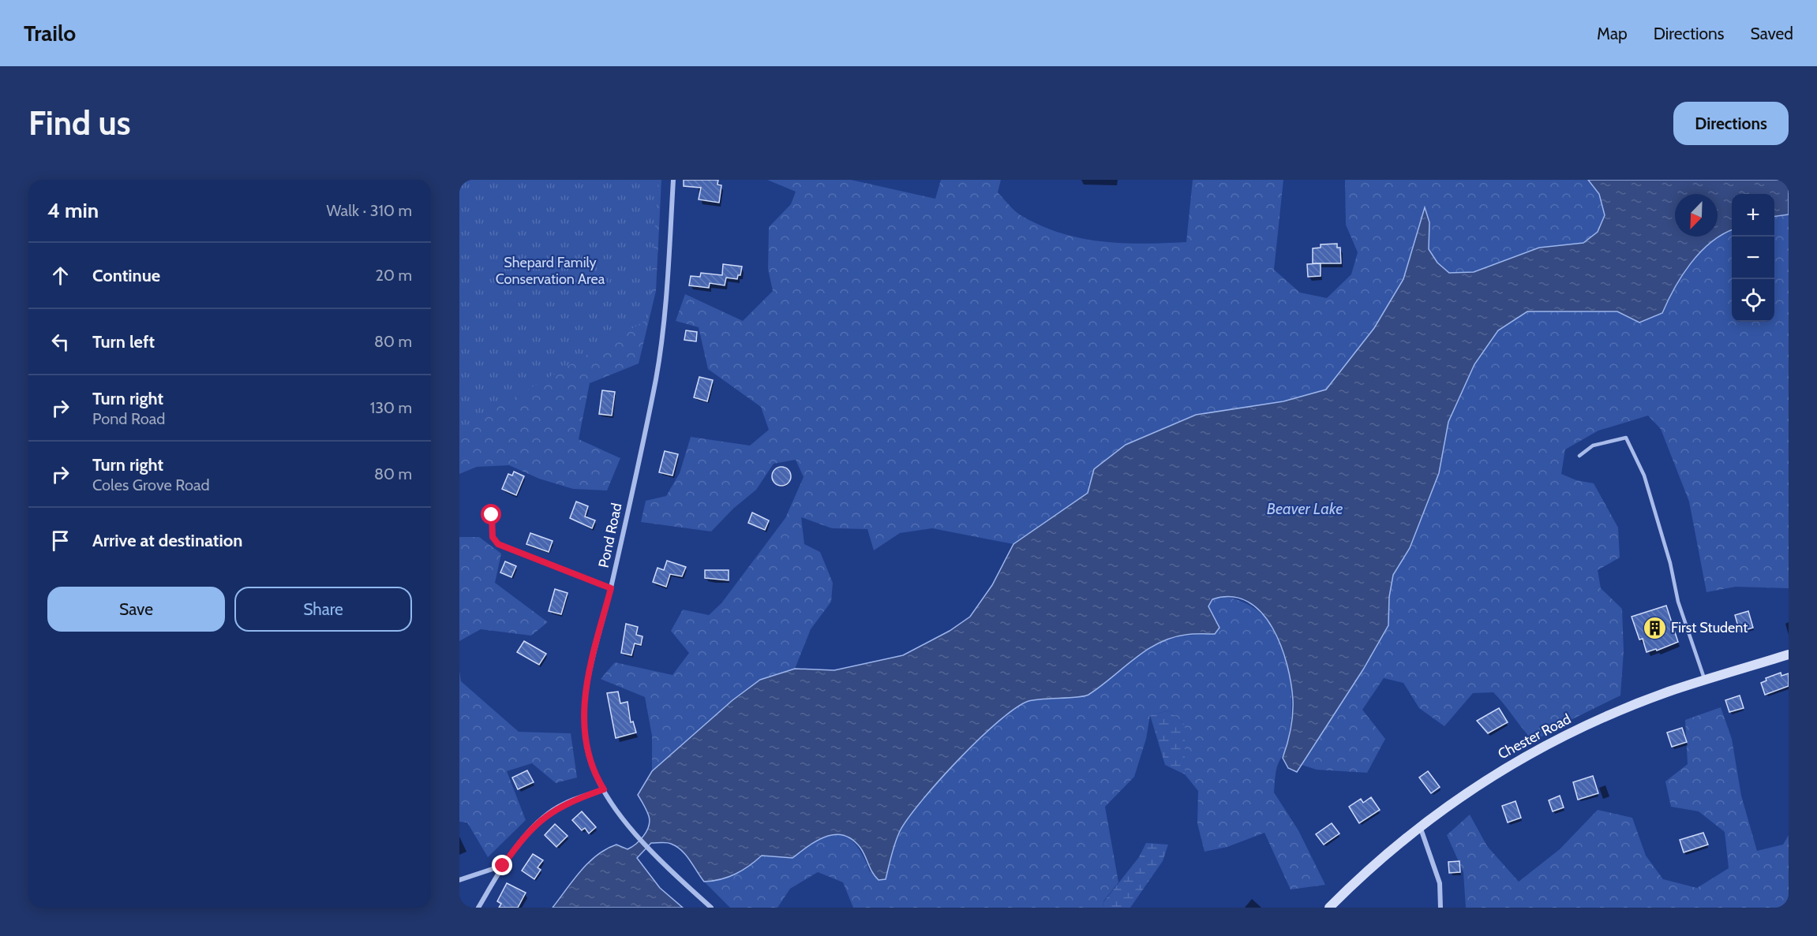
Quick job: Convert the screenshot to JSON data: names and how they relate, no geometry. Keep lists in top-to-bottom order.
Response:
{
  "streets": {
    "main road": ["Chester Road"],
    "street": ["Pond Road"]
  },
  "water": ["Beaver Lake"],
  "parks": ["Shepard Family Conservation Area"],
  "places": {
    "building": ["First Student"]
  },
  "north": "bottom left",
  "page": {
    "header": "Trailo",
    "nav": ["Map", "Directions", "Saved"],
    "buttons": [
      "Directions",
      ["Save", "Share"]
    ],
    "title": "Find us",
    "heading": ["4 min", "Walk · 310 m"],
    "map_buttons": ["+", "−"],
    "list": [
      ["Continue", "20 m"],
      ["Turn left", "80 m"],
      ["Turn right", "Pond Road", "130 m"],
      ["Turn right", "Coles Grove Road", "80 m"],
      "Arrive at destination"
    ]
  }
}
